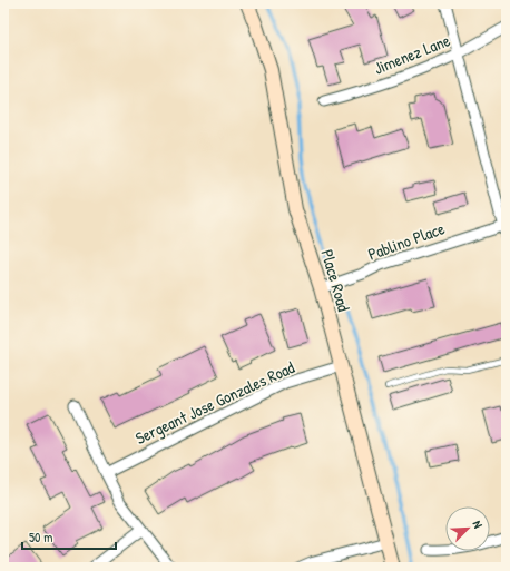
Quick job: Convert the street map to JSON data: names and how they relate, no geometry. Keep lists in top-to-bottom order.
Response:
{
  "streets": {
    "street": [
      "Jimenez Lane",
      "Pablino Place",
      "Place Road",
      "Sergeant Jose Gonzales Road"
    ]
  },
  "crossings": [
    ["Pablino Place", "Place Road"],
    ["Place Road", "Sergeant Jose Gonzales Road"]
  ],
  "scale_bar": "50 m",
  "north": "top right"
}
